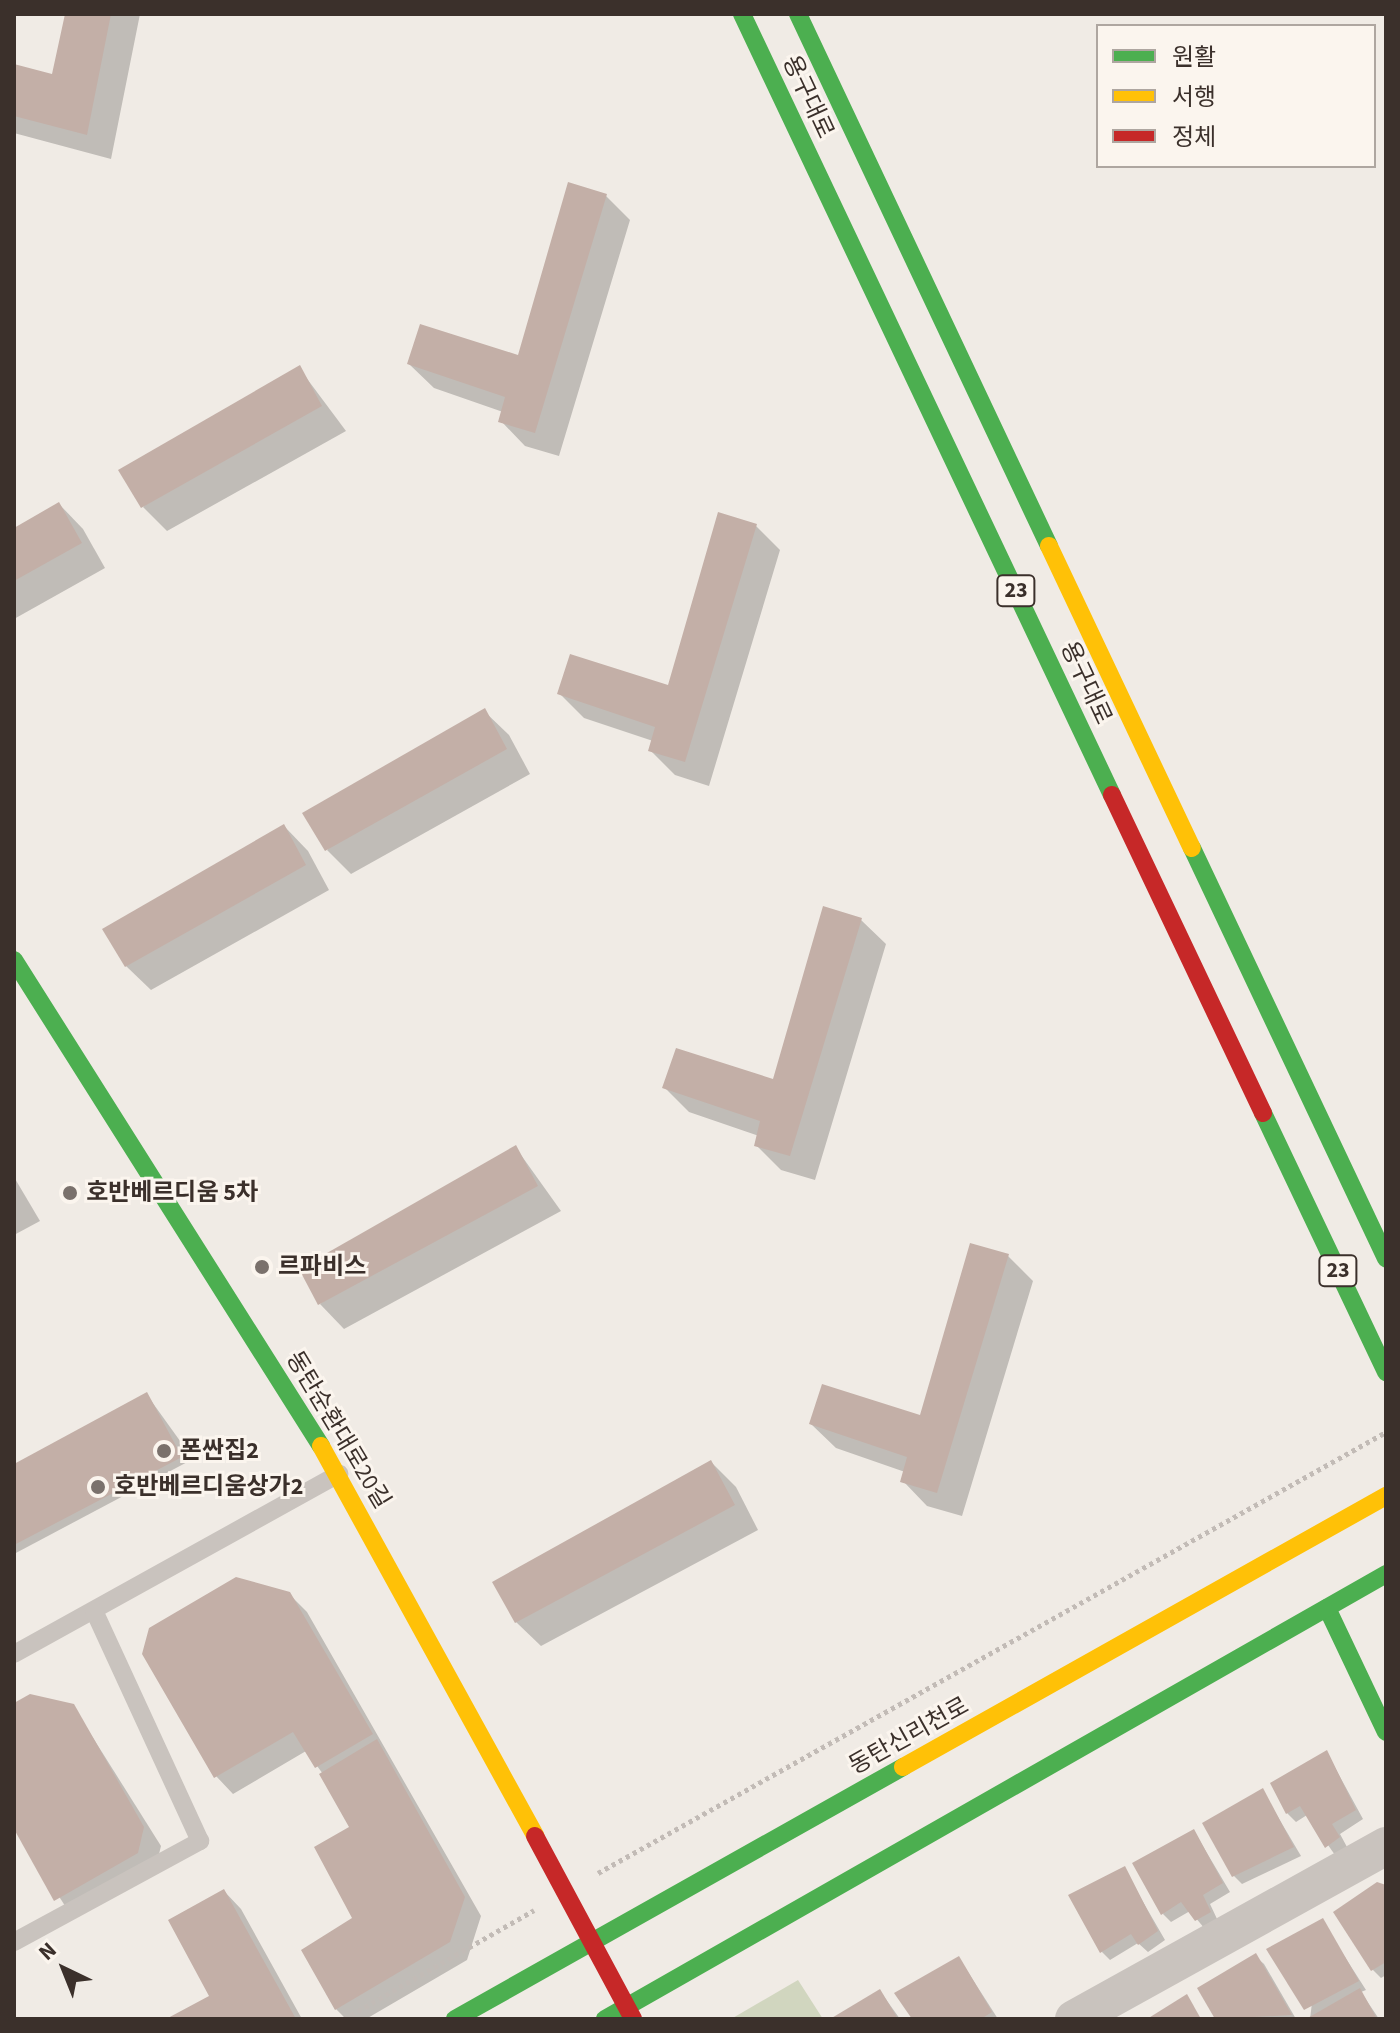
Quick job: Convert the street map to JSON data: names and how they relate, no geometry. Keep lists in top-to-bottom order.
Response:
{
  "streets": {
    "main road": [
      "용구대로",
      "23",
      "동탄순환대로20길",
      "동탄신리천로"
    ]
  },
  "crossings": [
    ["동탄순환대로20길", "동탄신리천로"]
  ],
  "places": [
    "호반베르디움 5차",
    "르파비스",
    "폰싼집2",
    "호반베르디움상가2"
  ],
  "legend": ["원활", "서행", "정체"],
  "north": "top left"
}
